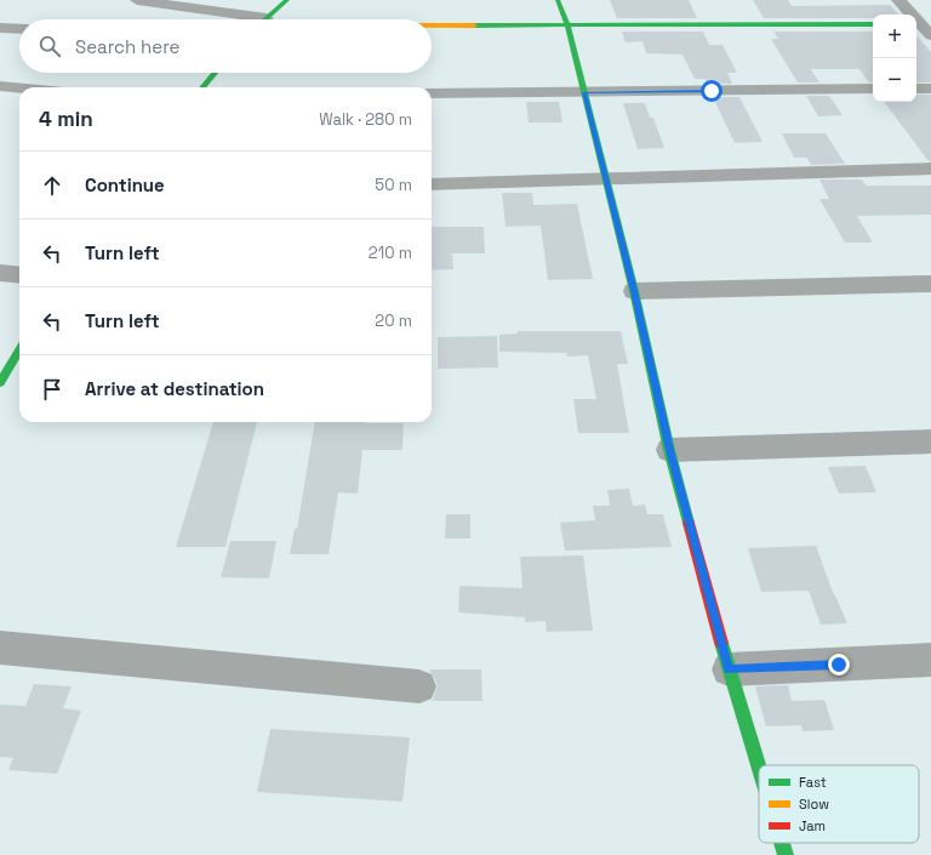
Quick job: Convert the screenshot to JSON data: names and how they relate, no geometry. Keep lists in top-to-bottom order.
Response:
{
  "legend": ["Fast", "Slow", "Jam"],
  "page": {
    "map_buttons": ["+", "−"],
    "search": "Search here",
    "heading": ["4 min", "Walk · 280 m"],
    "list": [
      ["Continue", "50 m"],
      ["Turn left", "210 m"],
      ["Turn left", "20 m"],
      "Arrive at destination"
    ]
  }
}
